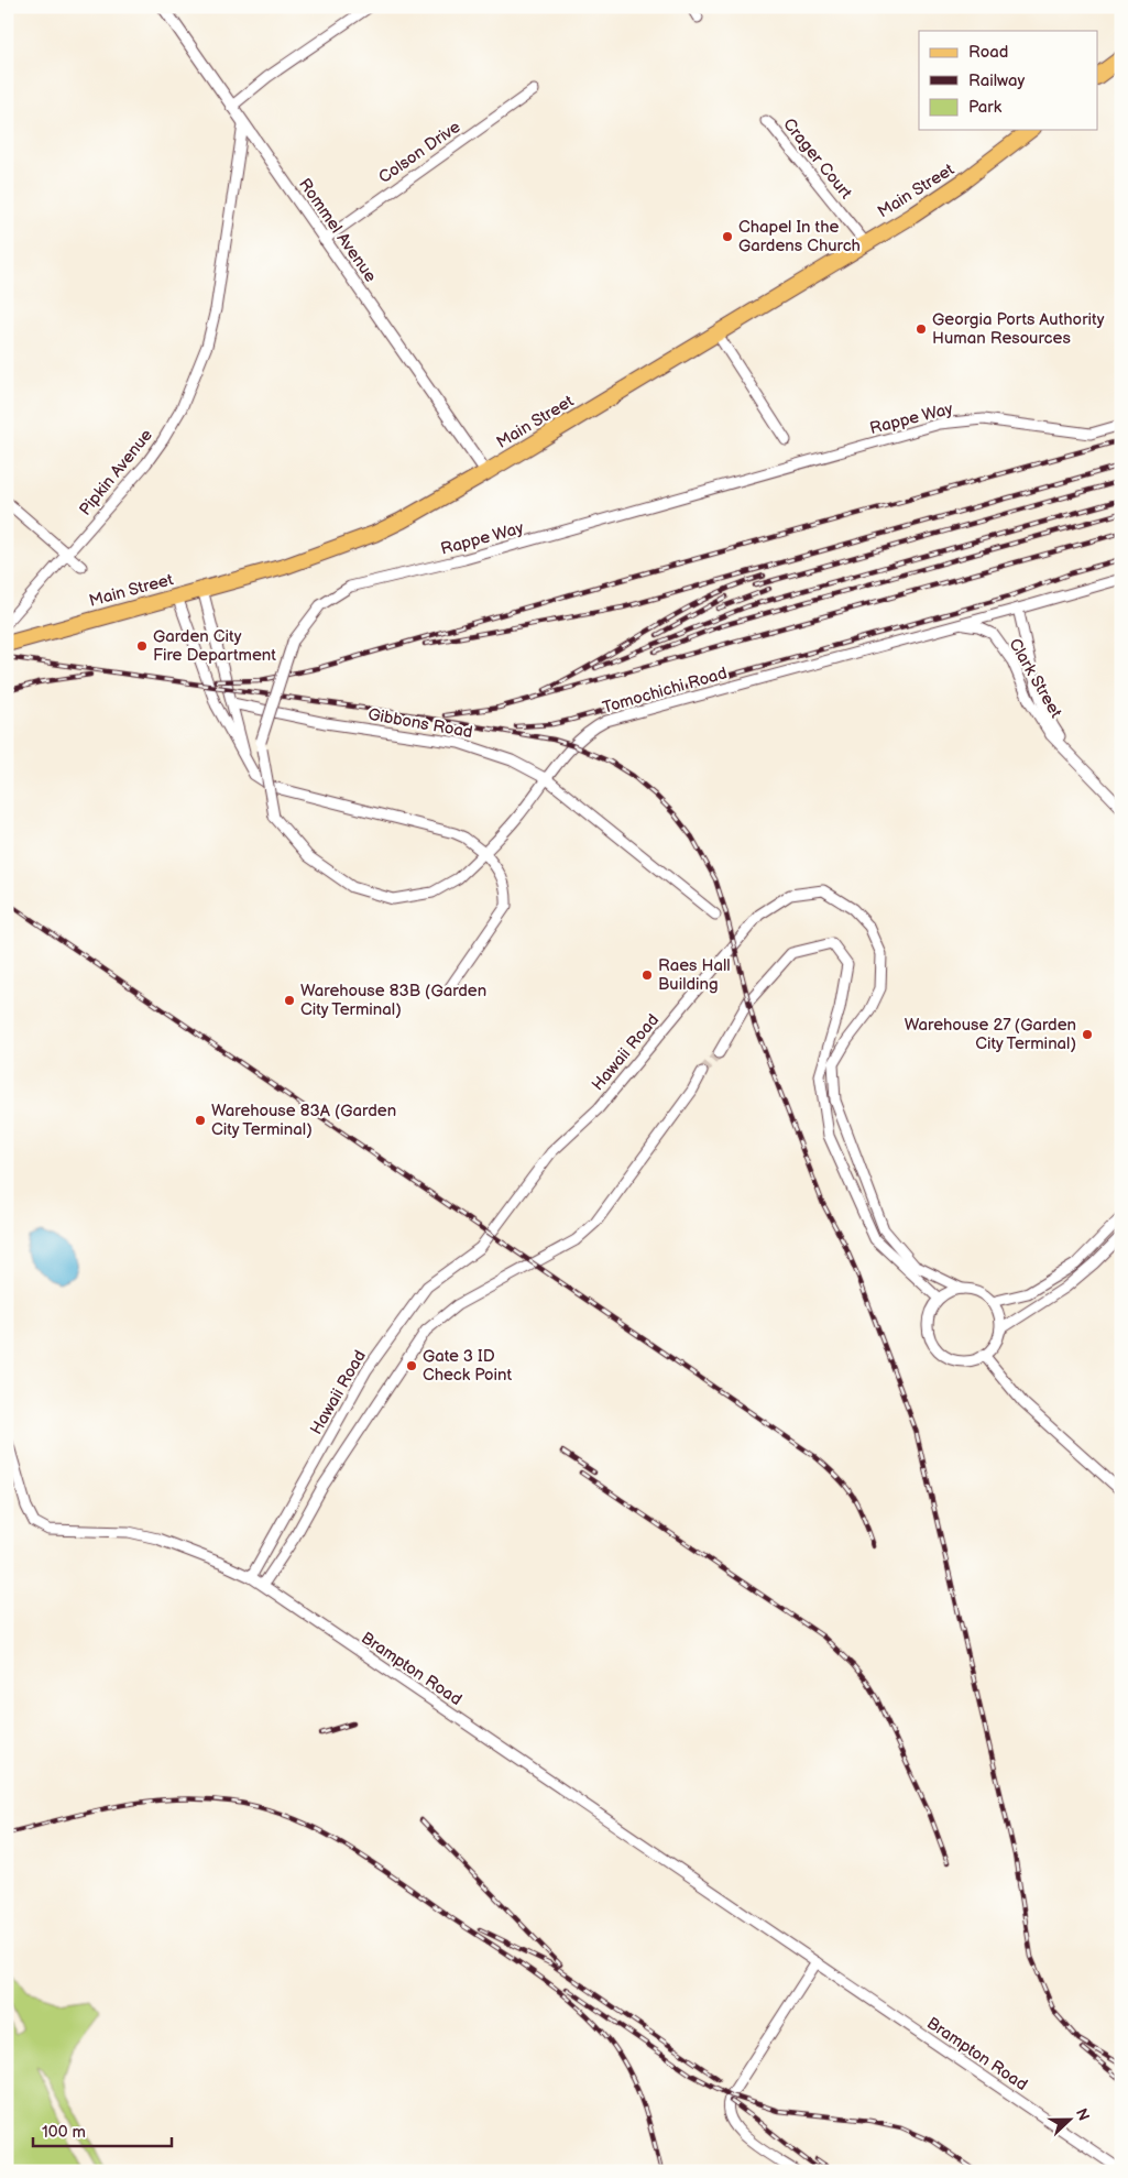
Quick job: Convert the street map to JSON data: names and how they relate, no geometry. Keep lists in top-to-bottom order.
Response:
{
  "streets": {
    "main road": ["Main Street"],
    "street": [
      "Colson Drive",
      "Crager Court",
      "Rommel Avenue",
      "Rappe Way",
      "Pipkin Avenue",
      "Clark Street",
      "Tomochichi Road",
      "Gibbons Road",
      "Hawaii Road",
      "Brampton Road"
    ]
  },
  "crossings": [
    ["Colson Drive", "Rommel Avenue"],
    ["Crager Court", "Main Street"],
    ["Main Street", "Rommel Avenue"],
    ["Rommel Avenue", "Pipkin Avenue"],
    ["Rappe Way", "Tomochichi Road"],
    ["Clark Street", "Tomochichi Road"],
    ["Tomochichi Road", "Gibbons Road"],
    ["Hawaii Road", "Brampton Road"]
  ],
  "places": [
    "Chapel In the Gardens Church",
    "Georgia Ports Authority Human Resources",
    "Garden City Fire Department",
    "Raes Hall Building",
    "Warehouse 83B (Garden City Terminal)",
    "Warehouse 27 (Garden City Terminal)",
    "Warehouse 83A (Garden City Terminal)",
    "Gate 3 ID Check Point"
  ],
  "legend": ["Road", "Railway", "Park"],
  "scale_bar": "100 m",
  "north": "right"
}
